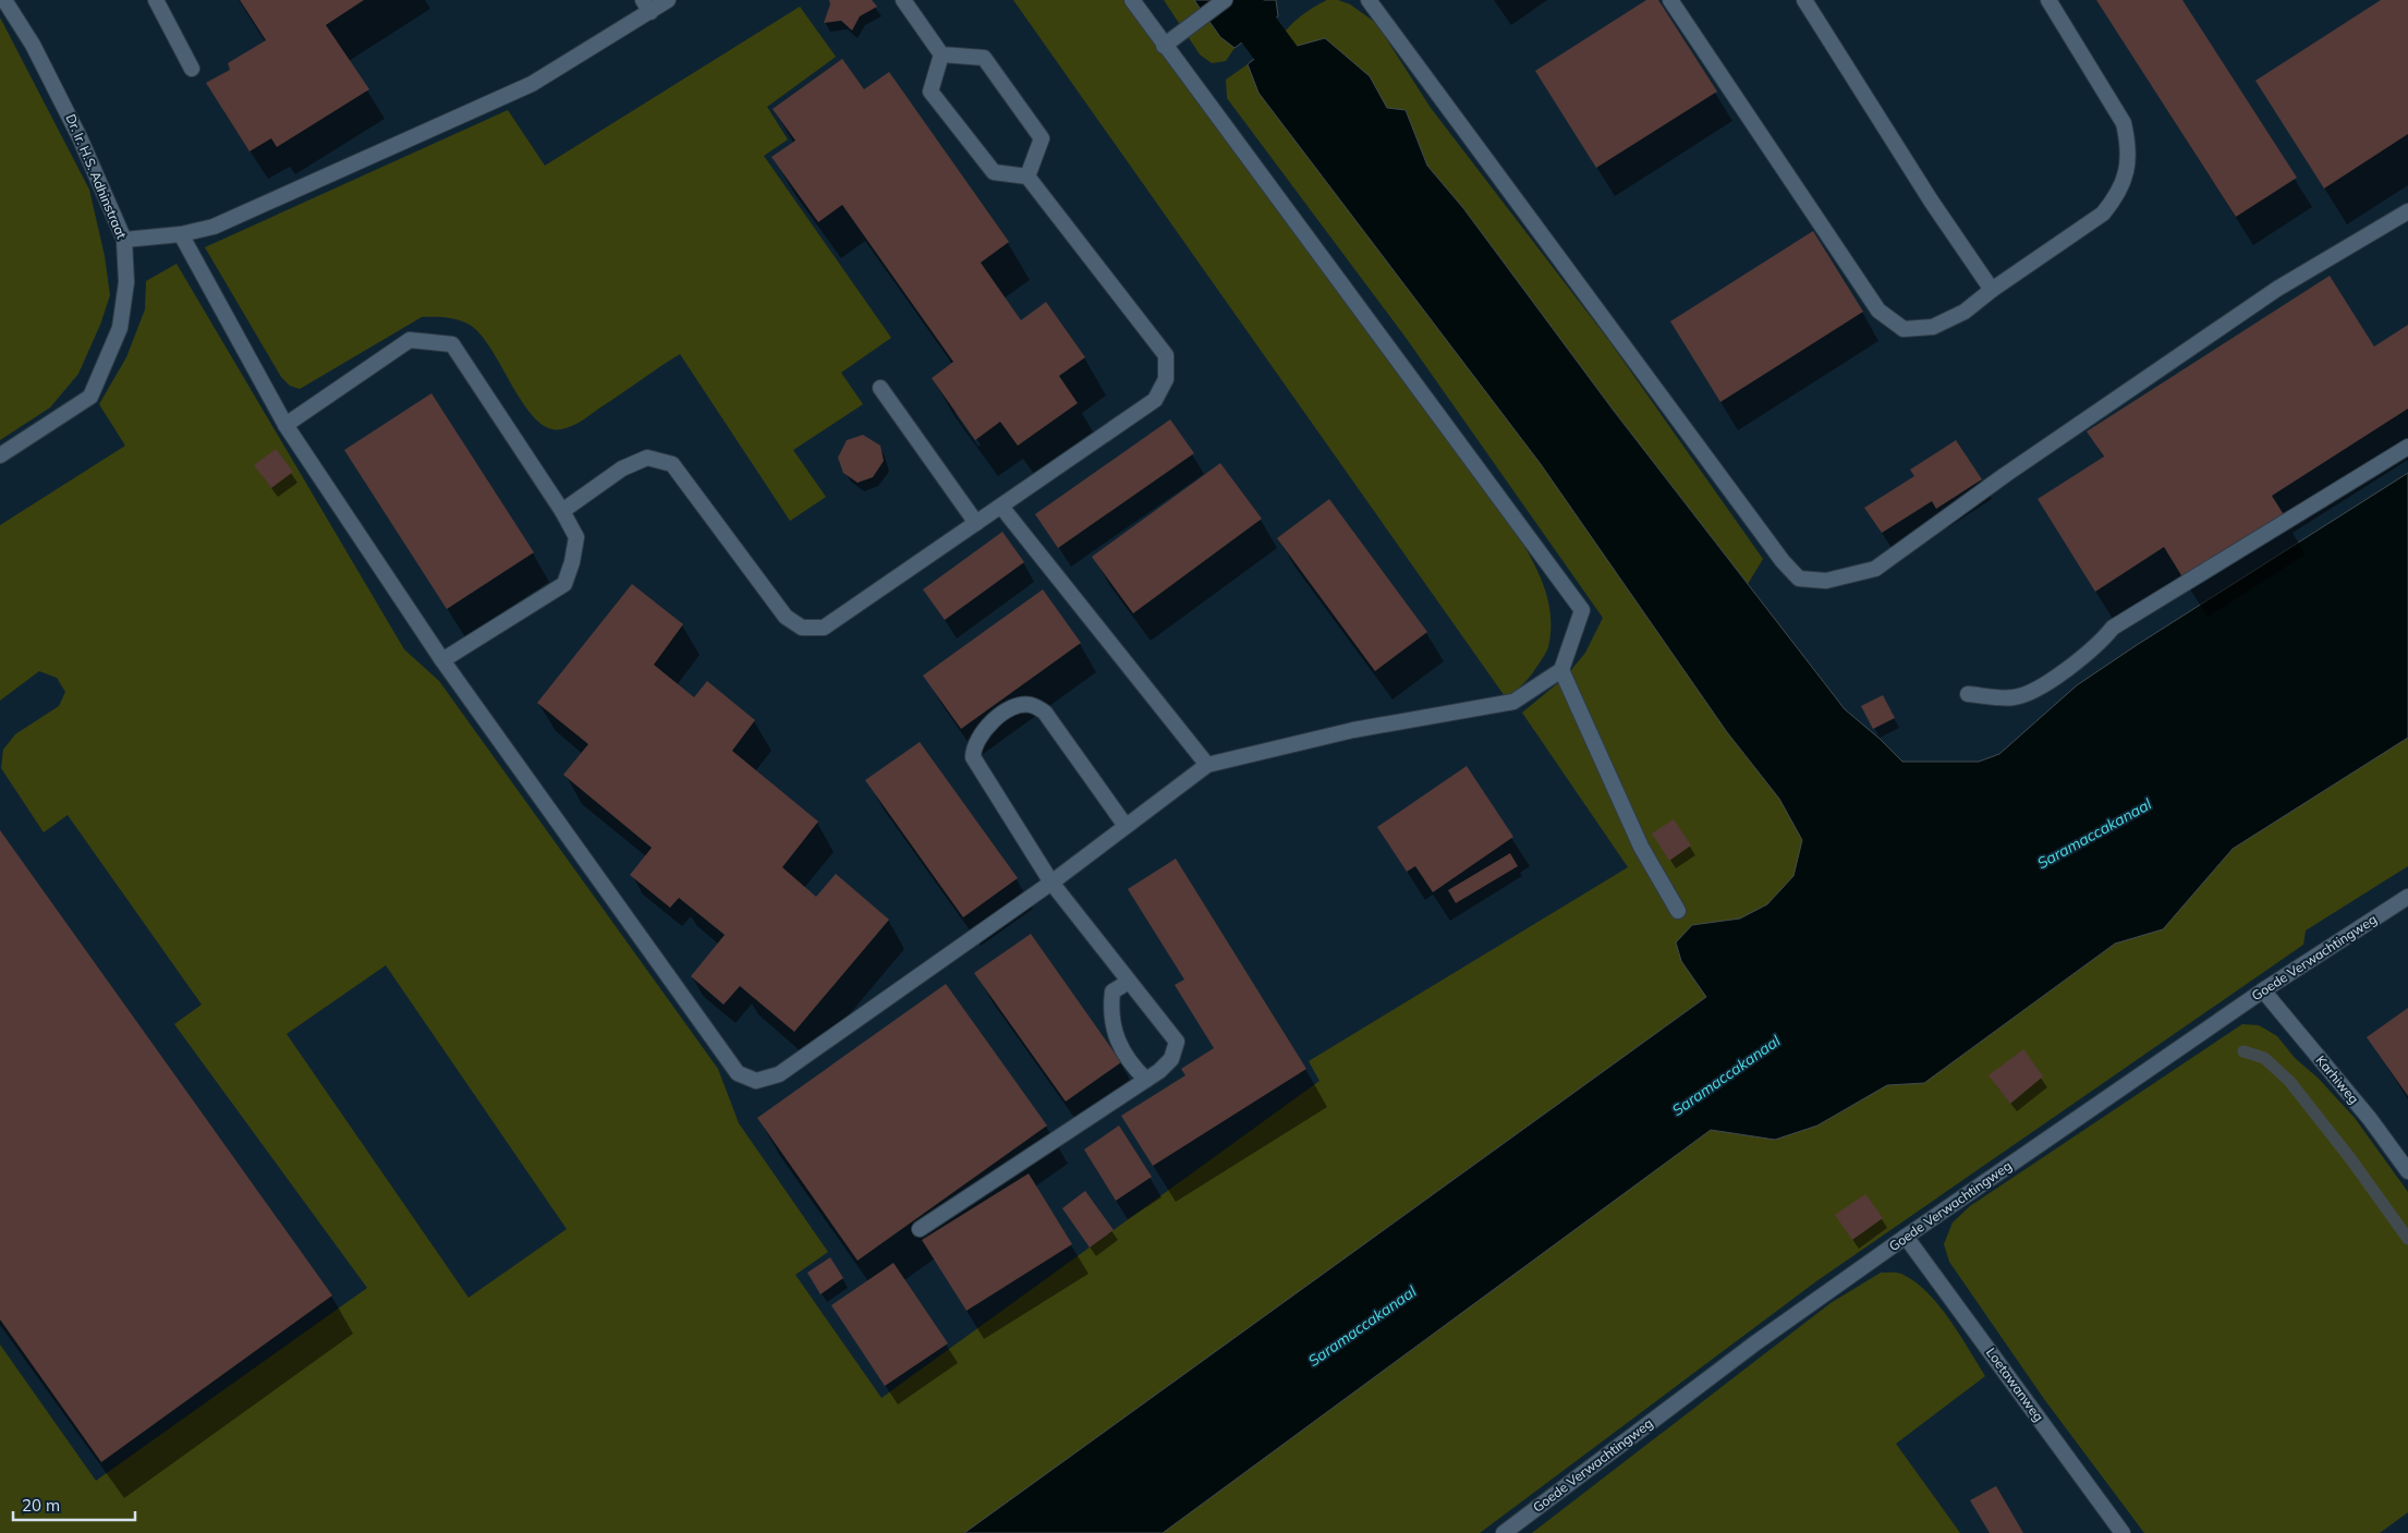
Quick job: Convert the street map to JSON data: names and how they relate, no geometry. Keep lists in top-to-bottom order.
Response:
{
  "streets": {
    "street": [
      "Dr. Ir. H.S. Adhinstraat",
      "Goede Verwachtingweg",
      "Karhiweg",
      "Loetawanweg"
    ]
  },
  "crossings": [
    ["Goede Verwachtingweg", "Karhiweg"],
    ["Goede Verwachtingweg", "Loetawanweg"]
  ],
  "water": ["Saramaccakanaal"],
  "scale_bar": "20 m"
}
